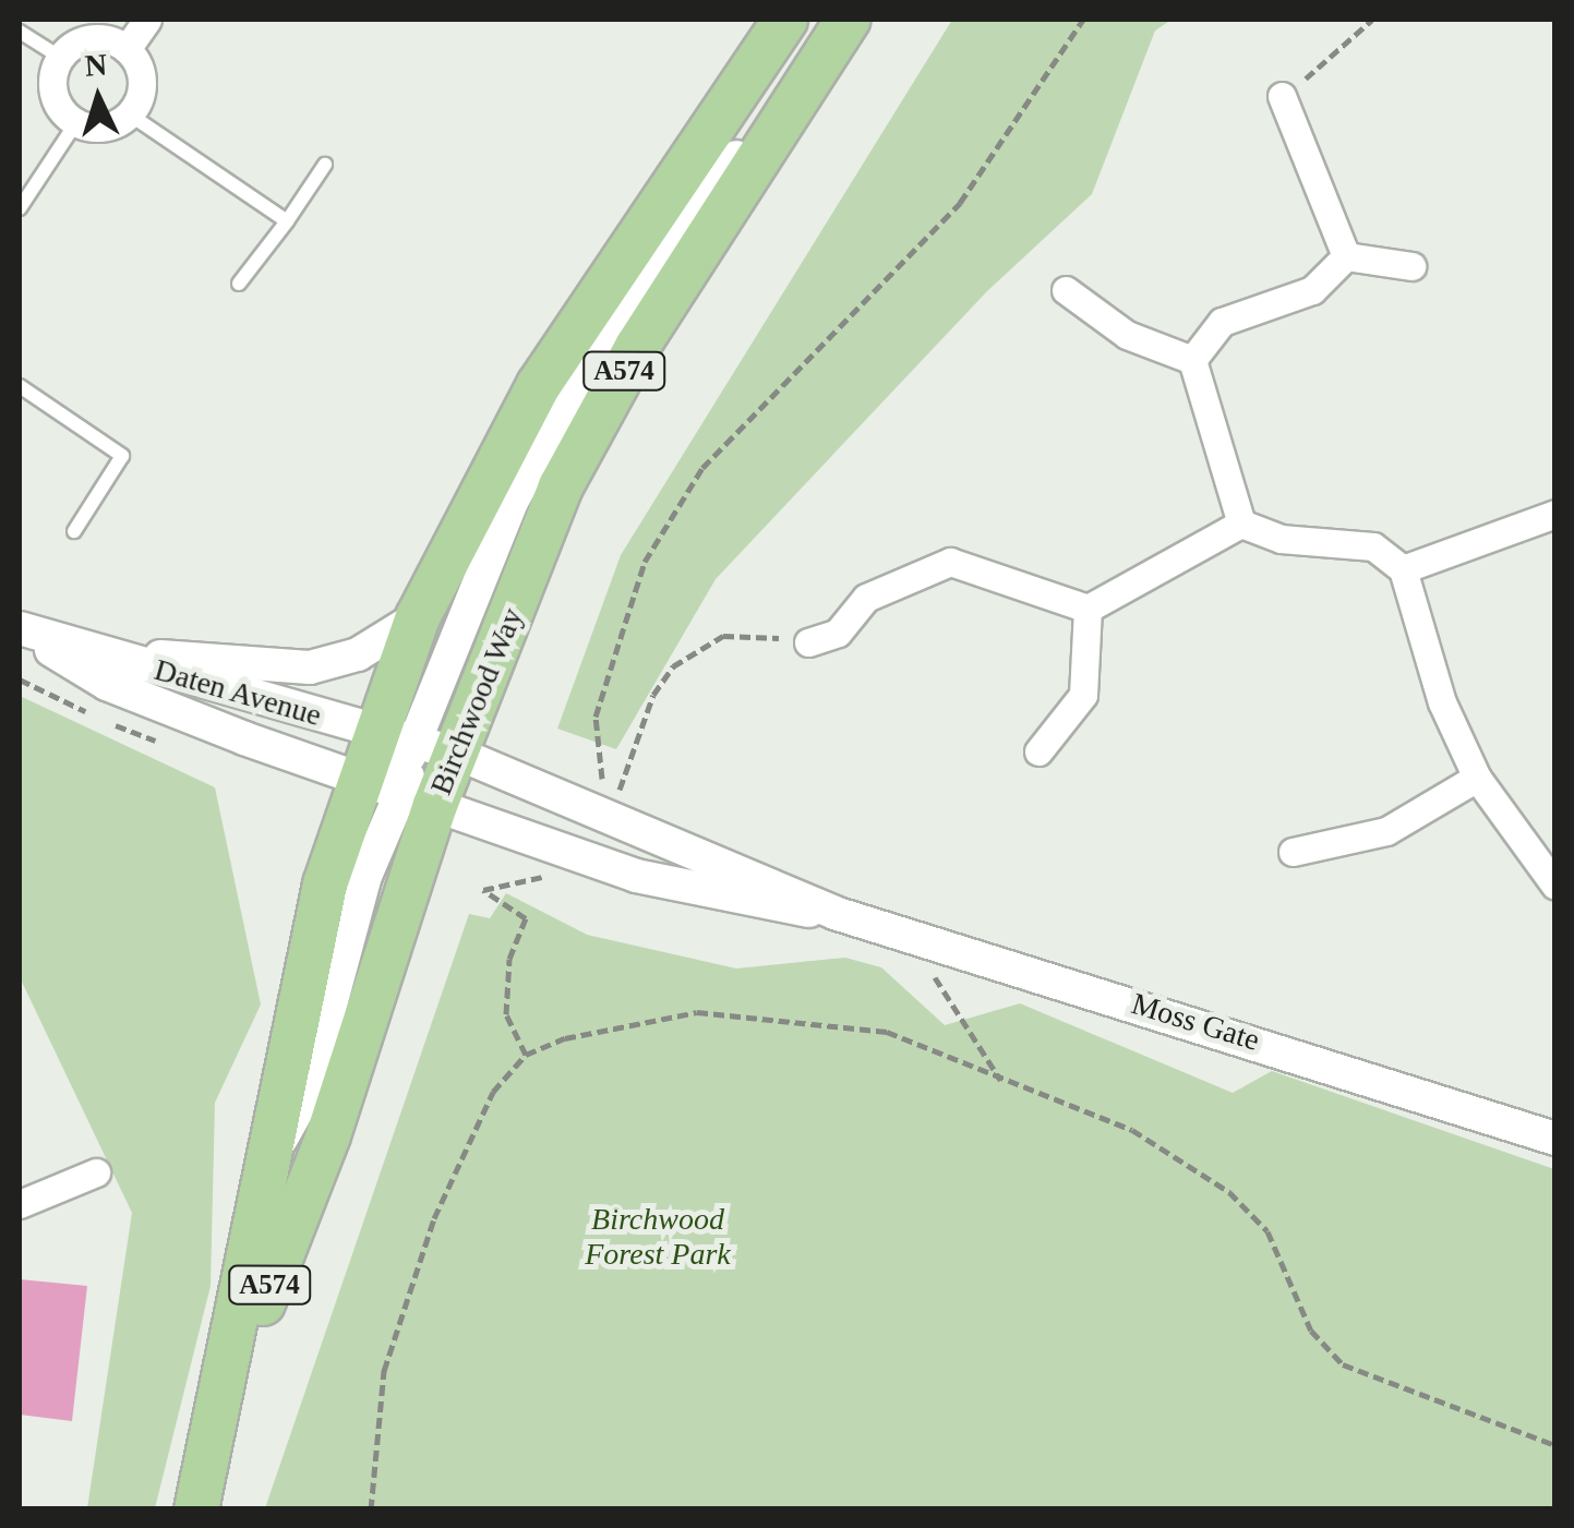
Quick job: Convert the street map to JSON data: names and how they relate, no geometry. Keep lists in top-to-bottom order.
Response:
{
  "streets": {
    "main road": ["A574", "Birchwood Way"],
    "street": ["Daten Avenue", "Moss Gate"]
  },
  "crossings": [
    ["A574", "Daten Avenue"],
    ["A574", "Birchwood Way"],
    ["A574", "Moss Gate"],
    ["Daten Avenue", "Birchwood Way"],
    ["Daten Avenue", "Moss Gate"],
    ["Birchwood Way", "Moss Gate"]
  ],
  "parks": ["Birchwood Forest Park"],
  "north": "top"
}
